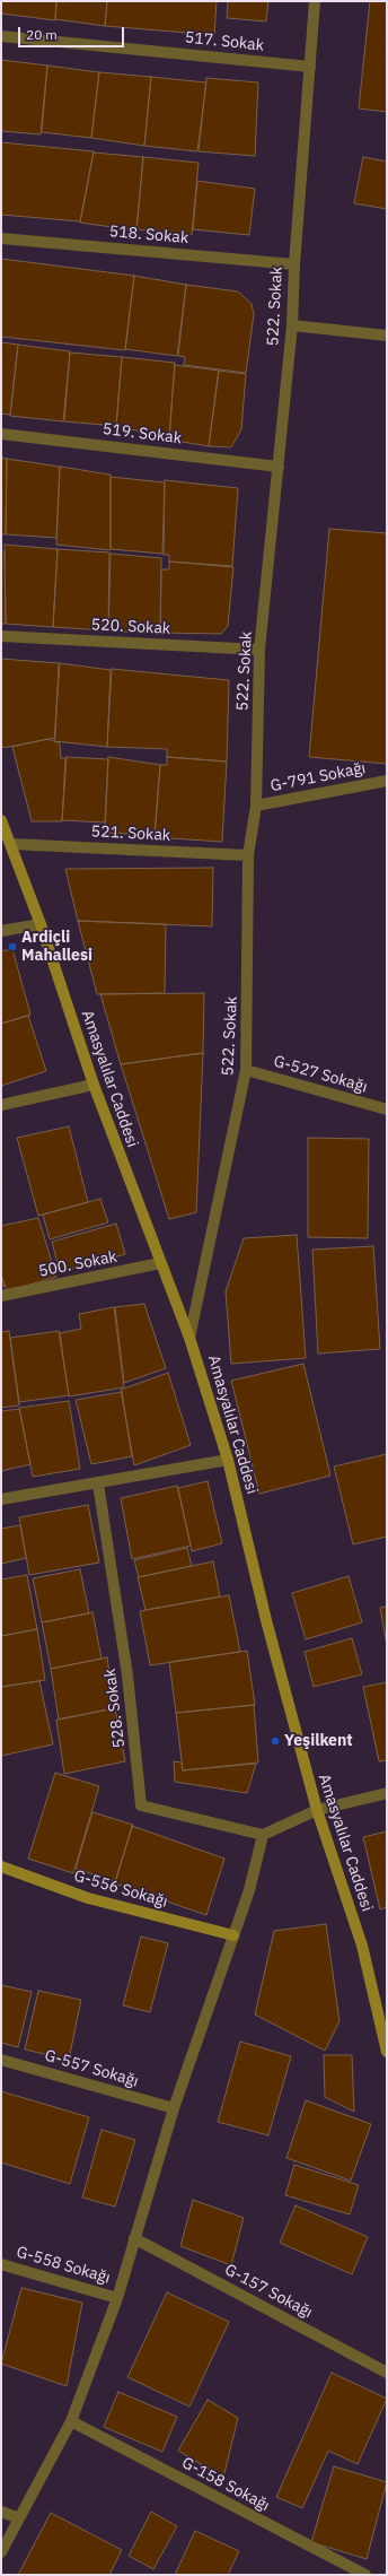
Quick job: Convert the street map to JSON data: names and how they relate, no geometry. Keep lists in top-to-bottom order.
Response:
{
  "streets": {
    "main road": ["Amasyalılar Caddesi", "G-556 Sokağı"],
    "street": [
      "517. Sokak",
      "518. Sokak",
      "522. Sokak",
      "519. Sokak",
      "520. Sokak",
      "G-791 Sokağı",
      "521. Sokak",
      "G-527 Sokağı",
      "500. Sokak",
      "528. Sokak",
      "G-557 Sokağı",
      "G-558 Sokağı",
      "G-157 Sokağı",
      "G-158 Sokağı"
    ]
  },
  "crossings": [
    ["517. Sokak", "522. Sokak"],
    ["518. Sokak", "522. Sokak"],
    ["522. Sokak", "519. Sokak"],
    ["522. Sokak", "520. Sokak"],
    ["522. Sokak", "G-791 Sokağı"],
    ["522. Sokak", "521. Sokak"],
    ["522. Sokak", "G-527 Sokağı"],
    ["522. Sokak", "Amasyalılar Caddesi"],
    ["521. Sokak", "Amasyalılar Caddesi"],
    ["Amasyalılar Caddesi", "500. Sokak"]
  ],
  "places": ["Ardiçli Mahallesi", "Yeşilkent"],
  "scale_bar": "20 m"
}
